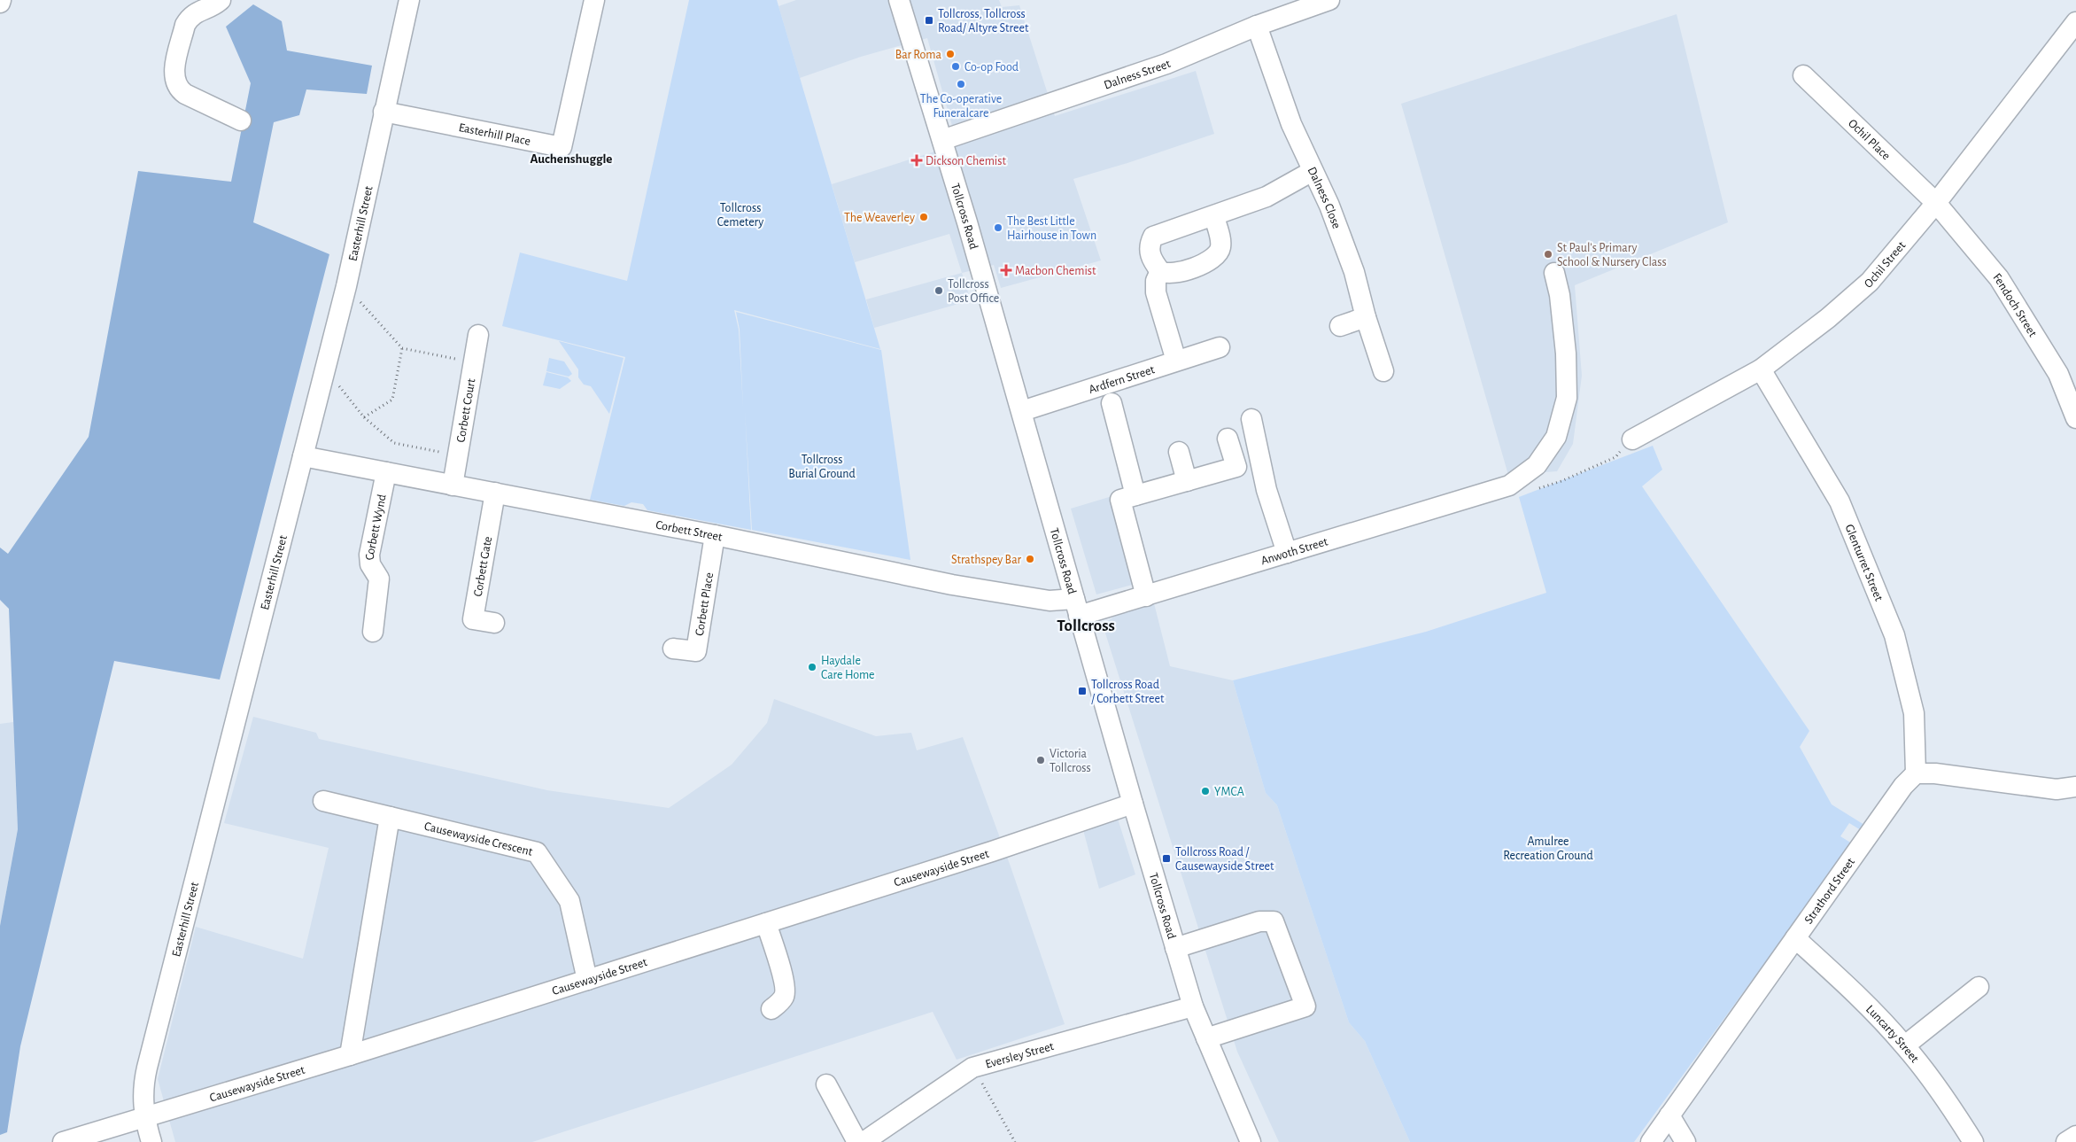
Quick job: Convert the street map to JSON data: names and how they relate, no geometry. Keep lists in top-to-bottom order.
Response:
{
  "streets": {
    "street": [
      "Dalness Street",
      "Easterhill Place",
      "Ochil Place",
      "Dalness Close",
      "Tollcross Road",
      "Easterhill Street",
      "Ochil Street",
      "Fendoch Street",
      "Ardfern Street",
      "Corbett Court",
      "Corbett Wynd",
      "Corbett Street",
      "Anwoth Street",
      "Glenturret Street",
      "Corbett Gate",
      "Corbett Place",
      "Causewayside Crescent",
      "Causewayside Street",
      "Strathord Street",
      "Luncarty Street",
      "Eversley Street"
    ]
  },
  "crossings": [
    ["Dalness Street", "Dalness Close"],
    ["Dalness Street", "Tollcross Road"],
    ["Easterhill Place", "Easterhill Street"],
    ["Ochil Place", "Ochil Street"],
    ["Ochil Place", "Fendoch Street"],
    ["Tollcross Road", "Ardfern Street"],
    ["Tollcross Road", "Corbett Street"],
    ["Tollcross Road", "Anwoth Street"],
    ["Tollcross Road", "Causewayside Street"],
    ["Tollcross Road", "Eversley Street"],
    ["Easterhill Street", "Corbett Street"],
    ["Easterhill Street", "Causewayside Street"],
    ["Ochil Street", "Fendoch Street"],
    ["Ochil Street", "Glenturret Street"],
    ["Corbett Court", "Corbett Street"],
    ["Corbett Wynd", "Corbett Street"],
    ["Corbett Street", "Anwoth Street"],
    ["Corbett Street", "Corbett Gate"],
    ["Corbett Street", "Corbett Place"],
    ["Glenturret Street", "Strathord Street"],
    ["Causewayside Crescent", "Causewayside Street"],
    ["Strathord Street", "Luncarty Street"]
  ],
  "districts": ["Auchenshuggle", "Tollcross"],
  "parks": ["Tollcross Cemetery", "Tollcross Burial Ground", "Amulree Recreation Ground"],
  "places": {
    "transit": ["Tollcross, Tollcross Road/ Altyre Street", "Tollcross Road / Corbett Street", "Tollcross Road / Causewayside Street"],
    "other": [
      "Bar Roma",
      "Co-op Food",
      "The Co-operative Funeralcare",
      "The Weaverley",
      "The Best Little Hairhouse in Town",
      "St Paul's Primary School & Nursery Class",
      "Tollcross Post Office",
      "Strathspey Bar",
      "Haydale Care Home",
      "Victoria Tollcross",
      "YMCA"
    ],
    "health": ["Dickson Chemist", "Macbon Chemist"]
  }
}
